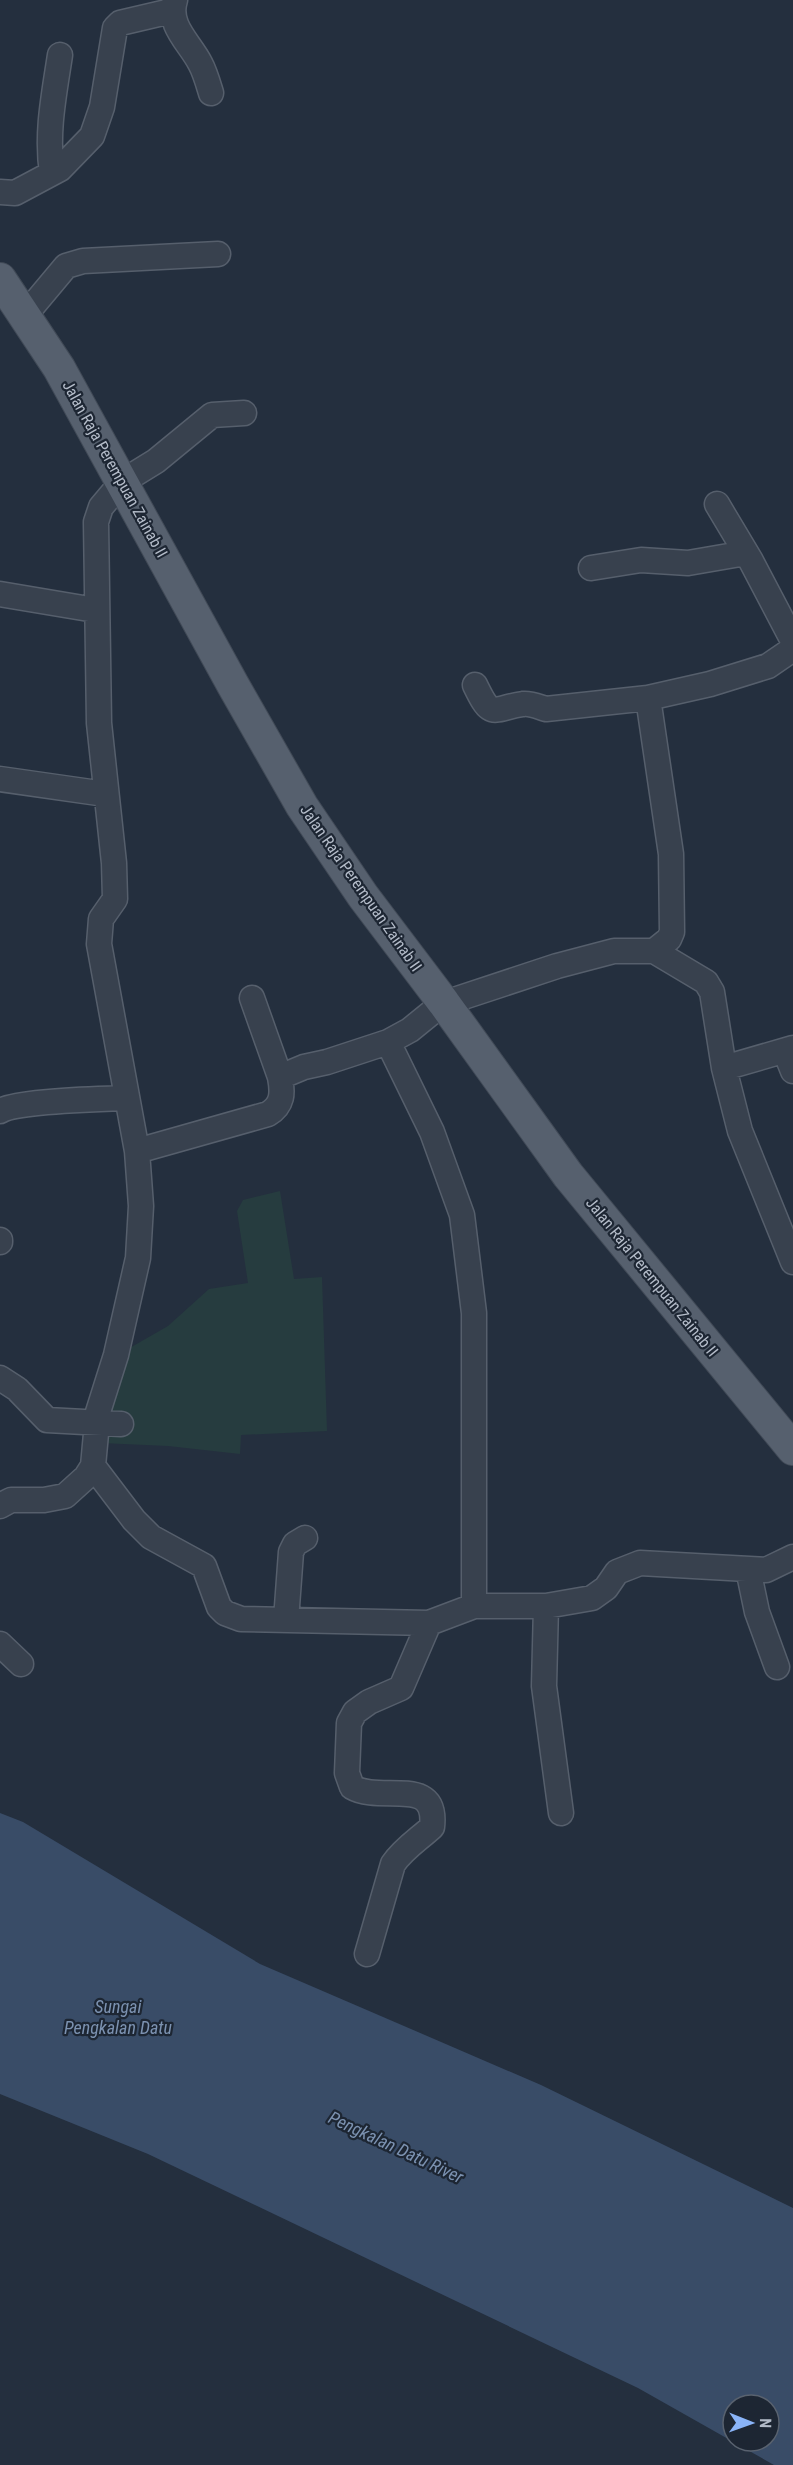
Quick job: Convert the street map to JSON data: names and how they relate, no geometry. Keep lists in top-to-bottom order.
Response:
{
  "streets": {
    "main road": ["Jalan Raja Perempuan Zainab II"]
  },
  "water": ["Sungai Pengkalan Datu", "Pengkalan Datu River"],
  "north": "right"
}
